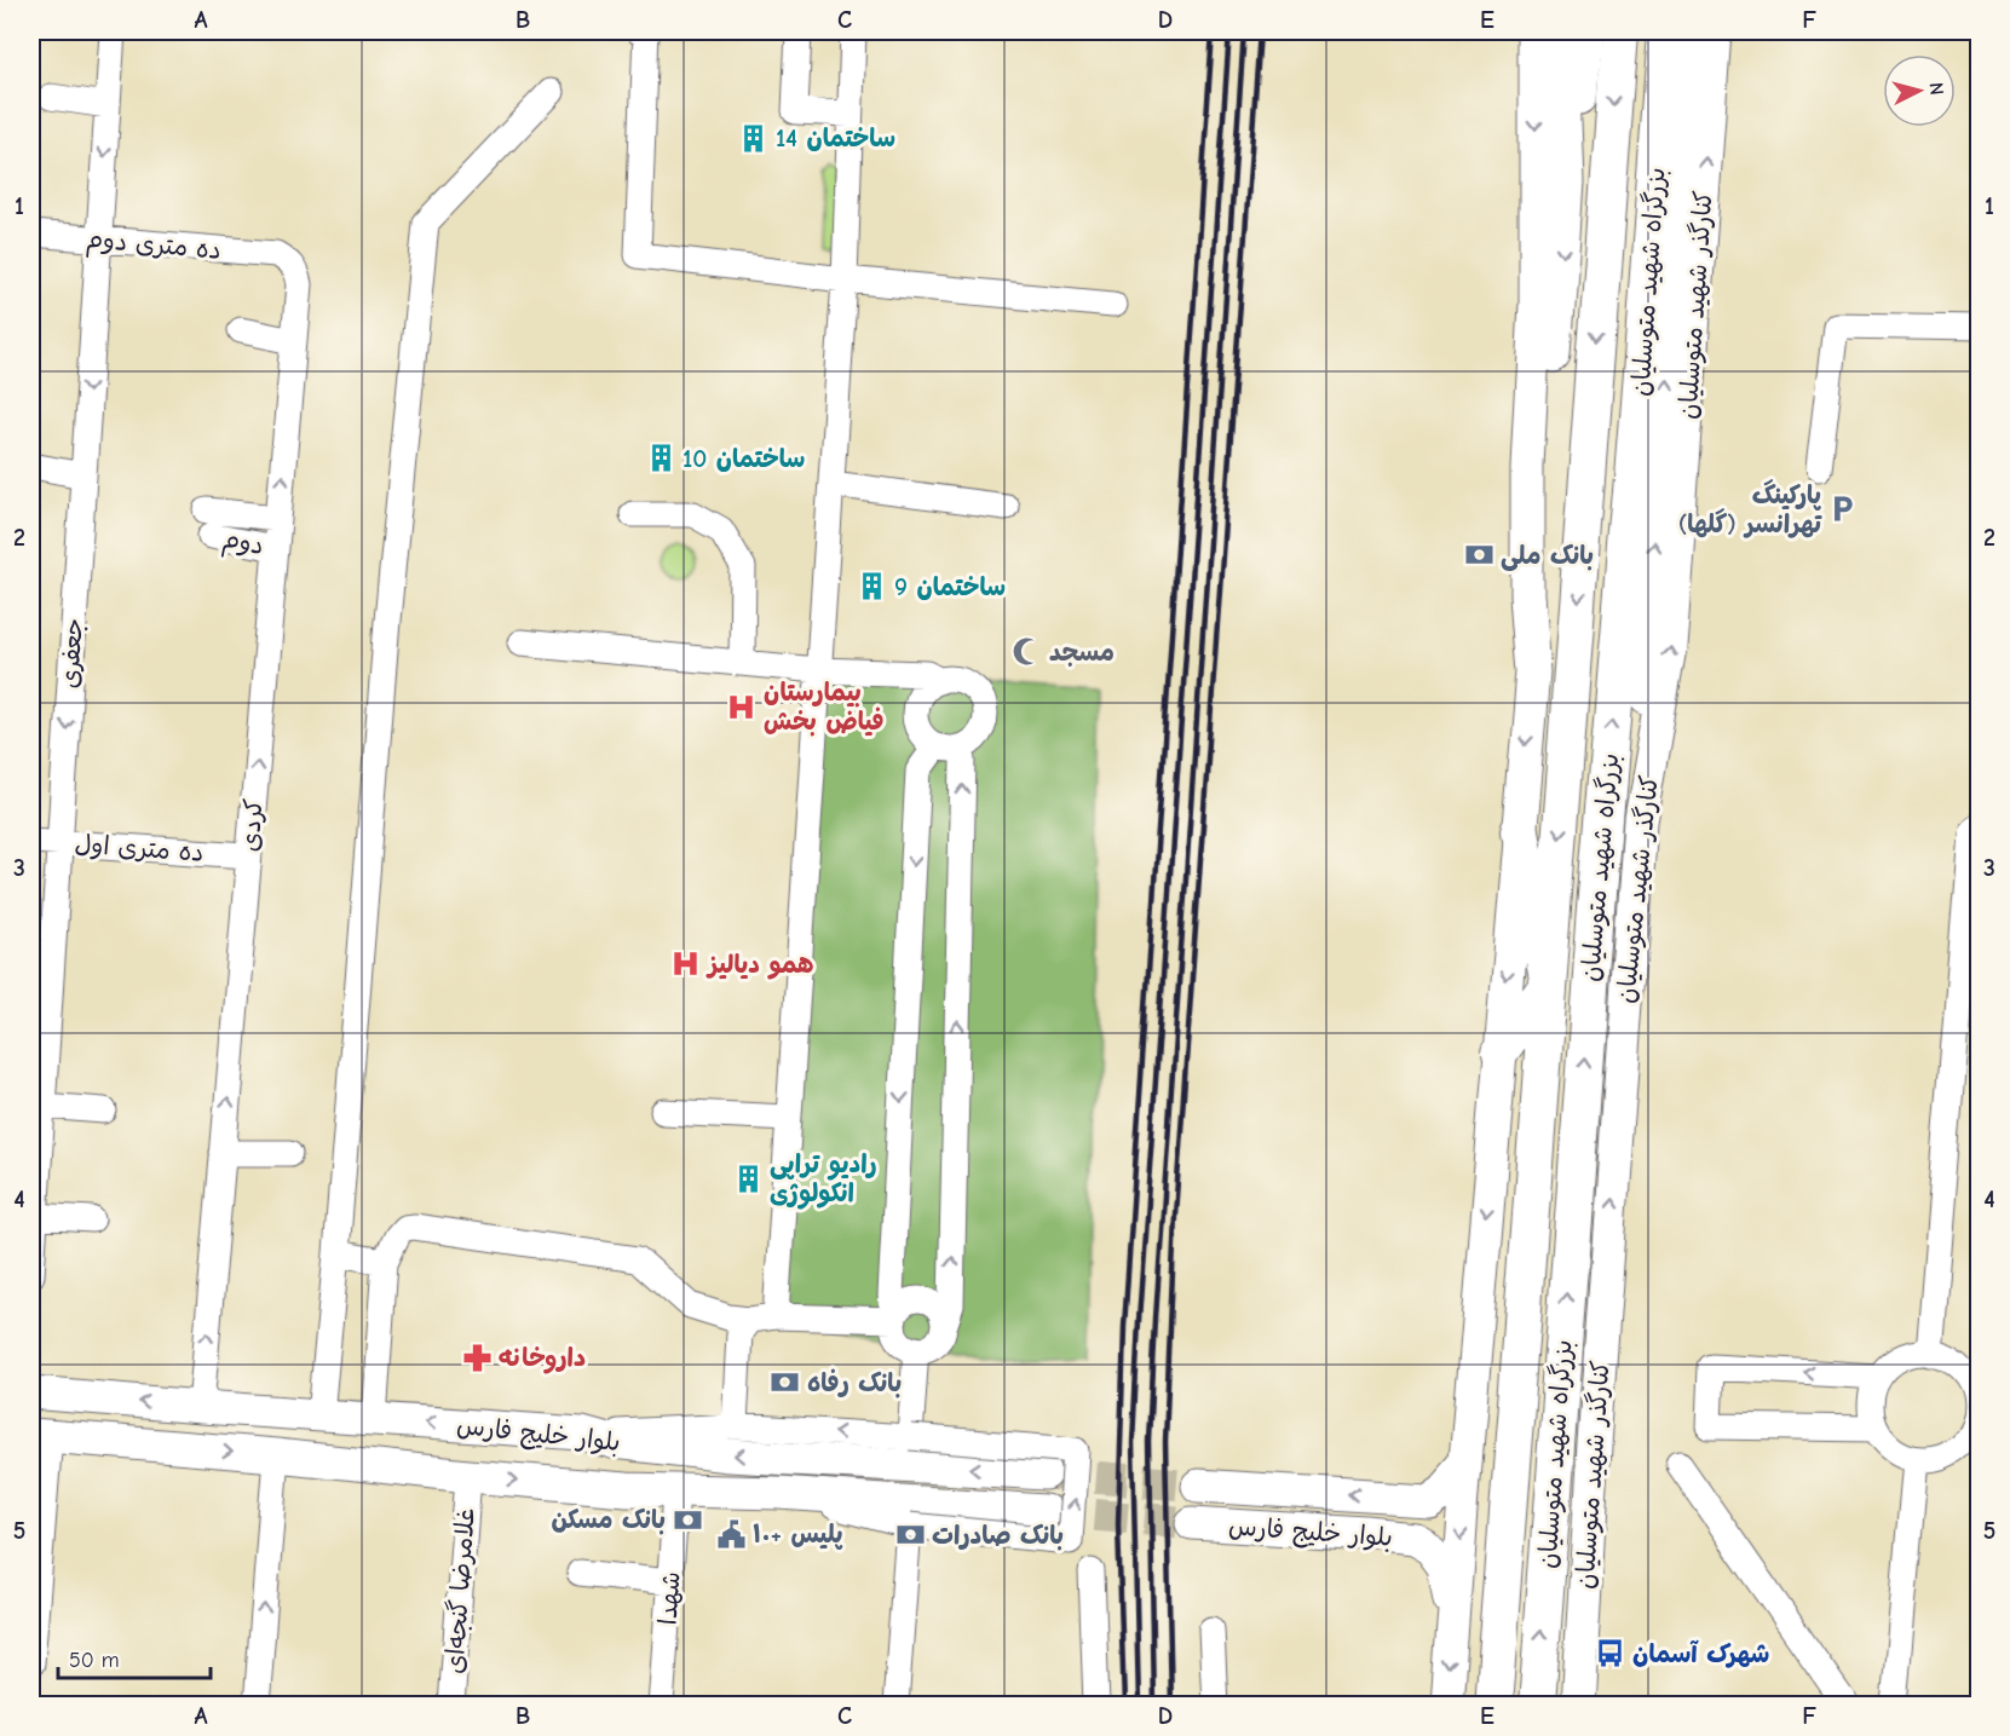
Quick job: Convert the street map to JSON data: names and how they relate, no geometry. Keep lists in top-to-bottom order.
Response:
{
  "streets": {
    "highway": ["بزرگراه شهید متوسلیان"],
    "main road": ["کنارگذر شهید متوسلیان", "بلوار خلیج فارس"],
    "street": [
      "ده متری دوم",
      "دوم",
      "جعفری",
      "کردی",
      "ده متری اول",
      "غلامرضا گنجه‌ای",
      "شهدا"
    ]
  },
  "crossings": [
    ["ده متری دوم", "جعفری"],
    ["ده متری دوم", "کردی"],
    ["دوم", "کردی"],
    ["جعفری", "ده متری اول"],
    ["کردی", "ده متری اول"],
    ["کردی", "بلوار خلیج فارس"],
    ["بلوار خلیج فارس", "غلامرضا گنجه‌ای"],
    ["بلوار خلیج فارس", "شهدا"]
  ],
  "one_way": ["جعفری"],
  "places": {
    "building": [
      "ساختمان 14",
      "ساختمان 10",
      "ساختمان 9",
      "رادیو تراپی انکولوژی"
    ],
    "parking": ["پارکینگ تهرانسر (گلها)"],
    "bank": [
      "بانک ملی",
      "بانک رفاه",
      "بانک مسکن",
      "بانک صادرات"
    ],
    "mosque": ["مسجد"],
    "hospital": ["بیمارستان فیاض بخش", "همو دیالیز"],
    "pharmacy": ["داروخانه"],
    "public building": ["پلیس +۱۰"],
    "bus stop": ["شهرک آسمان"]
  },
  "scale_bar": "50 m",
  "north": "right",
  "grid": {
    "columns": [
      "A",
      "B",
      "C",
      "D",
      "E",
      "F"
    ],
    "rows": [
      "1",
      "2",
      "3",
      "4",
      "5"
    ]
  }
}
